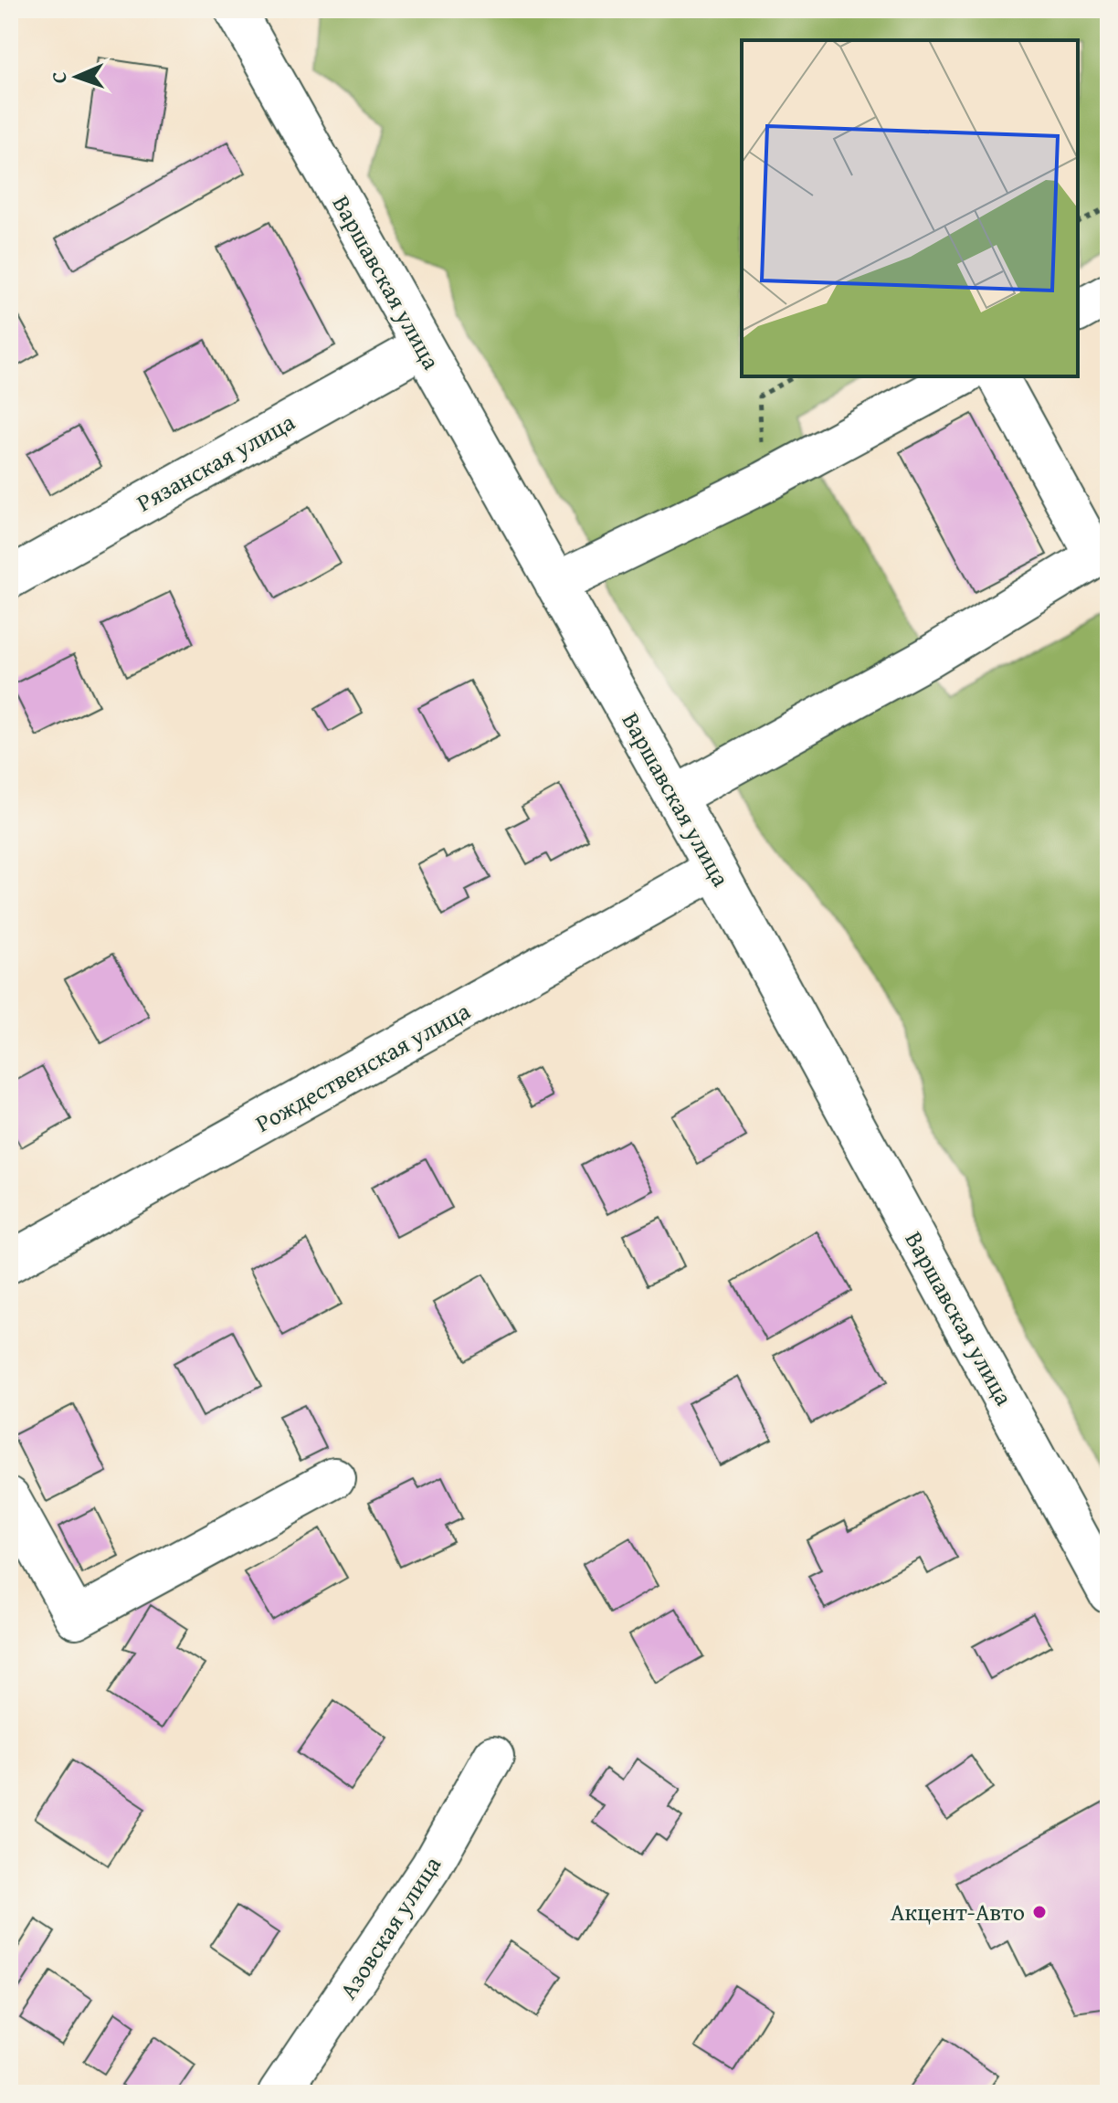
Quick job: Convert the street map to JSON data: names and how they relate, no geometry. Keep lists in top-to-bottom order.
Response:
{
  "streets": {
    "street": [
      "Варшавская улица",
      "Рязанская улица",
      "Рождественская улица",
      "Азовская улица"
    ]
  },
  "crossings": [
    ["Варшавская улица", "Рязанская улица"],
    ["Варшавская улица", "Рождественская улица"]
  ],
  "places": ["Акцент-Авто"],
  "north": "left"
}
